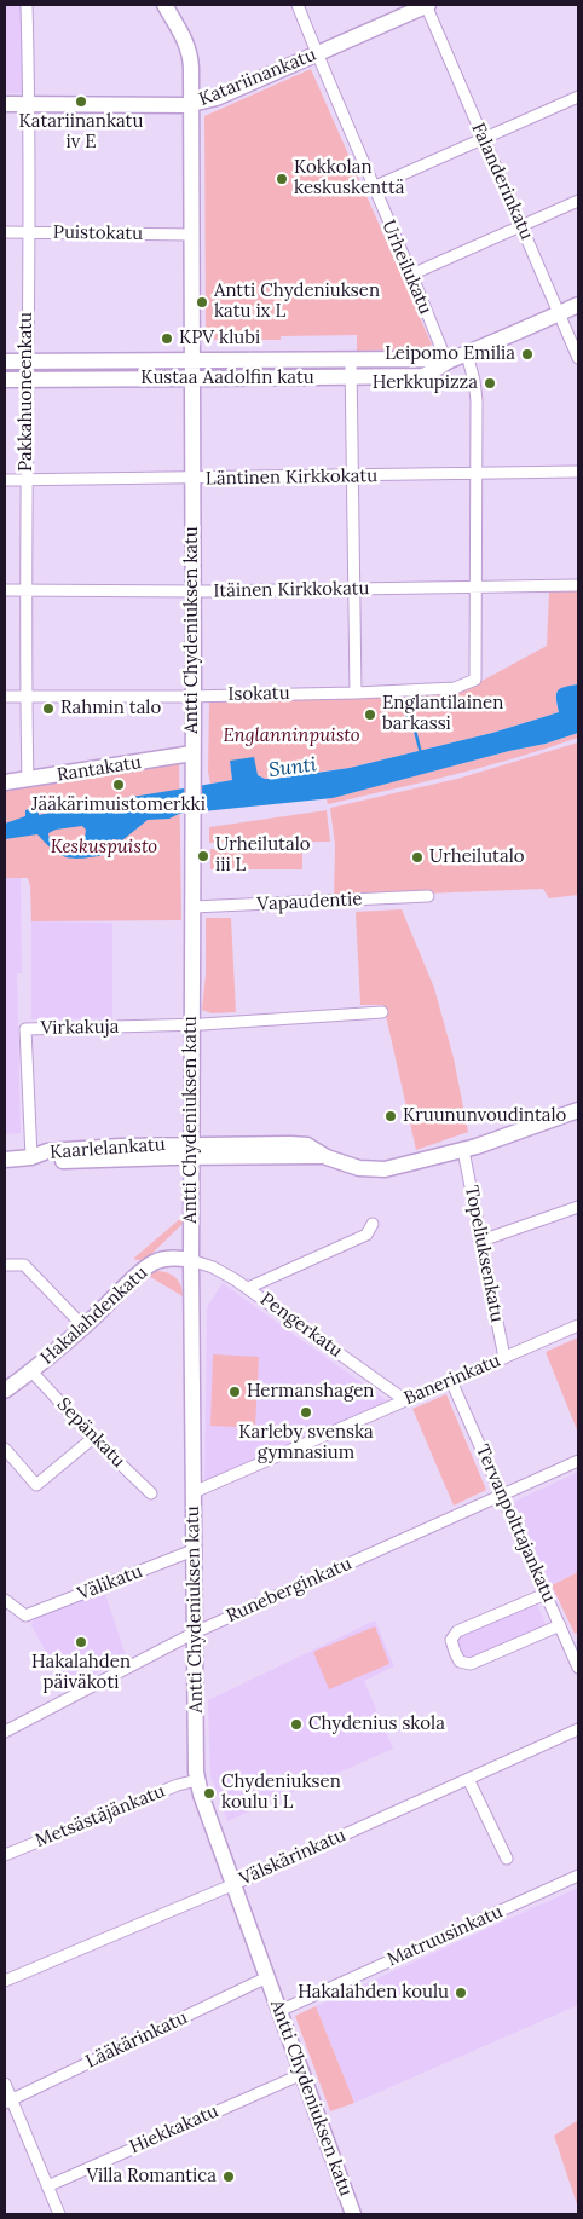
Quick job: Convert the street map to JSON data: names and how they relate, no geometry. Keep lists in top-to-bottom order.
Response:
{
  "streets": {
    "main road": [
      "Katariinankatu",
      "Kustaa Aadolfin katu",
      "Antti Chydeniuksen katu",
      "Rantakatu",
      "Kaarlelankatu",
      "Hakalahdenkatu"
    ],
    "street": [
      "Falanderinkatu",
      "Puistokatu",
      "Urheilukatu",
      "Pakkahuoneenkatu",
      "Läntinen Kirkkokatu",
      "Itäinen Kirkkokatu",
      "Isokatu",
      "Vapaudentie",
      "Virkakuja",
      "Topeliuksenkatu",
      "Pengerkatu",
      "Banerinkatu",
      "Sepänkatu",
      "Tervanpolttajankatu",
      "Välikatu",
      "Runeberginkatu",
      "Metsästäjänkatu",
      "Välskärinkatu",
      "Matruusinkatu",
      "Lääkärinkatu",
      "Hiekkakatu"
    ]
  },
  "crossings": [
    ["Katariinankatu", "Falanderinkatu"],
    ["Katariinankatu", "Urheilukatu"],
    ["Katariinankatu", "Pakkahuoneenkatu"],
    ["Katariinankatu", "Antti Chydeniuksen katu"],
    ["Falanderinkatu", "Kustaa Aadolfin katu"],
    ["Puistokatu", "Pakkahuoneenkatu"],
    ["Puistokatu", "Antti Chydeniuksen katu"],
    ["Urheilukatu", "Kustaa Aadolfin katu"],
    ["Kustaa Aadolfin katu", "Pakkahuoneenkatu"],
    ["Kustaa Aadolfin katu", "Antti Chydeniuksen katu"],
    ["Pakkahuoneenkatu", "Läntinen Kirkkokatu"],
    ["Pakkahuoneenkatu", "Itäinen Kirkkokatu"],
    ["Pakkahuoneenkatu", "Isokatu"],
    ["Pakkahuoneenkatu", "Rantakatu"],
    ["Läntinen Kirkkokatu", "Antti Chydeniuksen katu"],
    ["Itäinen Kirkkokatu", "Antti Chydeniuksen katu"],
    ["Itäinen Kirkkokatu", "Isokatu"],
    ["Antti Chydeniuksen katu", "Isokatu"],
    ["Antti Chydeniuksen katu", "Rantakatu"],
    ["Antti Chydeniuksen katu", "Vapaudentie"],
    ["Antti Chydeniuksen katu", "Virkakuja"],
    ["Antti Chydeniuksen katu", "Kaarlelankatu"],
    ["Antti Chydeniuksen katu", "Hakalahdenkatu"],
    ["Antti Chydeniuksen katu", "Pengerkatu"],
    ["Antti Chydeniuksen katu", "Banerinkatu"],
    ["Antti Chydeniuksen katu", "Välikatu"],
    ["Antti Chydeniuksen katu", "Runeberginkatu"],
    ["Antti Chydeniuksen katu", "Metsästäjänkatu"],
    ["Antti Chydeniuksen katu", "Välskärinkatu"],
    ["Antti Chydeniuksen katu", "Matruusinkatu"],
    ["Antti Chydeniuksen katu", "Lääkärinkatu"],
    ["Antti Chydeniuksen katu", "Hiekkakatu"],
    ["Virkakuja", "Kaarlelankatu"],
    ["Kaarlelankatu", "Topeliuksenkatu"],
    ["Topeliuksenkatu", "Banerinkatu"],
    ["Hakalahdenkatu", "Pengerkatu"],
    ["Hakalahdenkatu", "Sepänkatu"],
    ["Pengerkatu", "Banerinkatu"],
    ["Banerinkatu", "Tervanpolttajankatu"],
    ["Tervanpolttajankatu", "Runeberginkatu"]
  ],
  "water": ["Sunti"],
  "parks": ["Englanninpuisto", "Keskuspuisto"],
  "places": [
    "Katariinankatu iv E",
    "Kokkolan keskuskenttä",
    "Antti Chydeniuksen katu ix L",
    "KPV klubi",
    "Leipomo Emilia",
    "Herkkupizza",
    "Rahmin talo",
    "Englantilainen barkassi",
    "Jääkärimuistomerkki",
    "Urheilutalo iii L",
    "Urheilutalo",
    "Kruununvoudintalo",
    "Hermanshagen",
    "Karleby svenska gymnasium",
    "Hakalahden päiväkoti",
    "Chydenius skola",
    "Chydeniuksen koulu i L",
    "Hakalahden koulu",
    "Villa Romantica"
  ]
}
